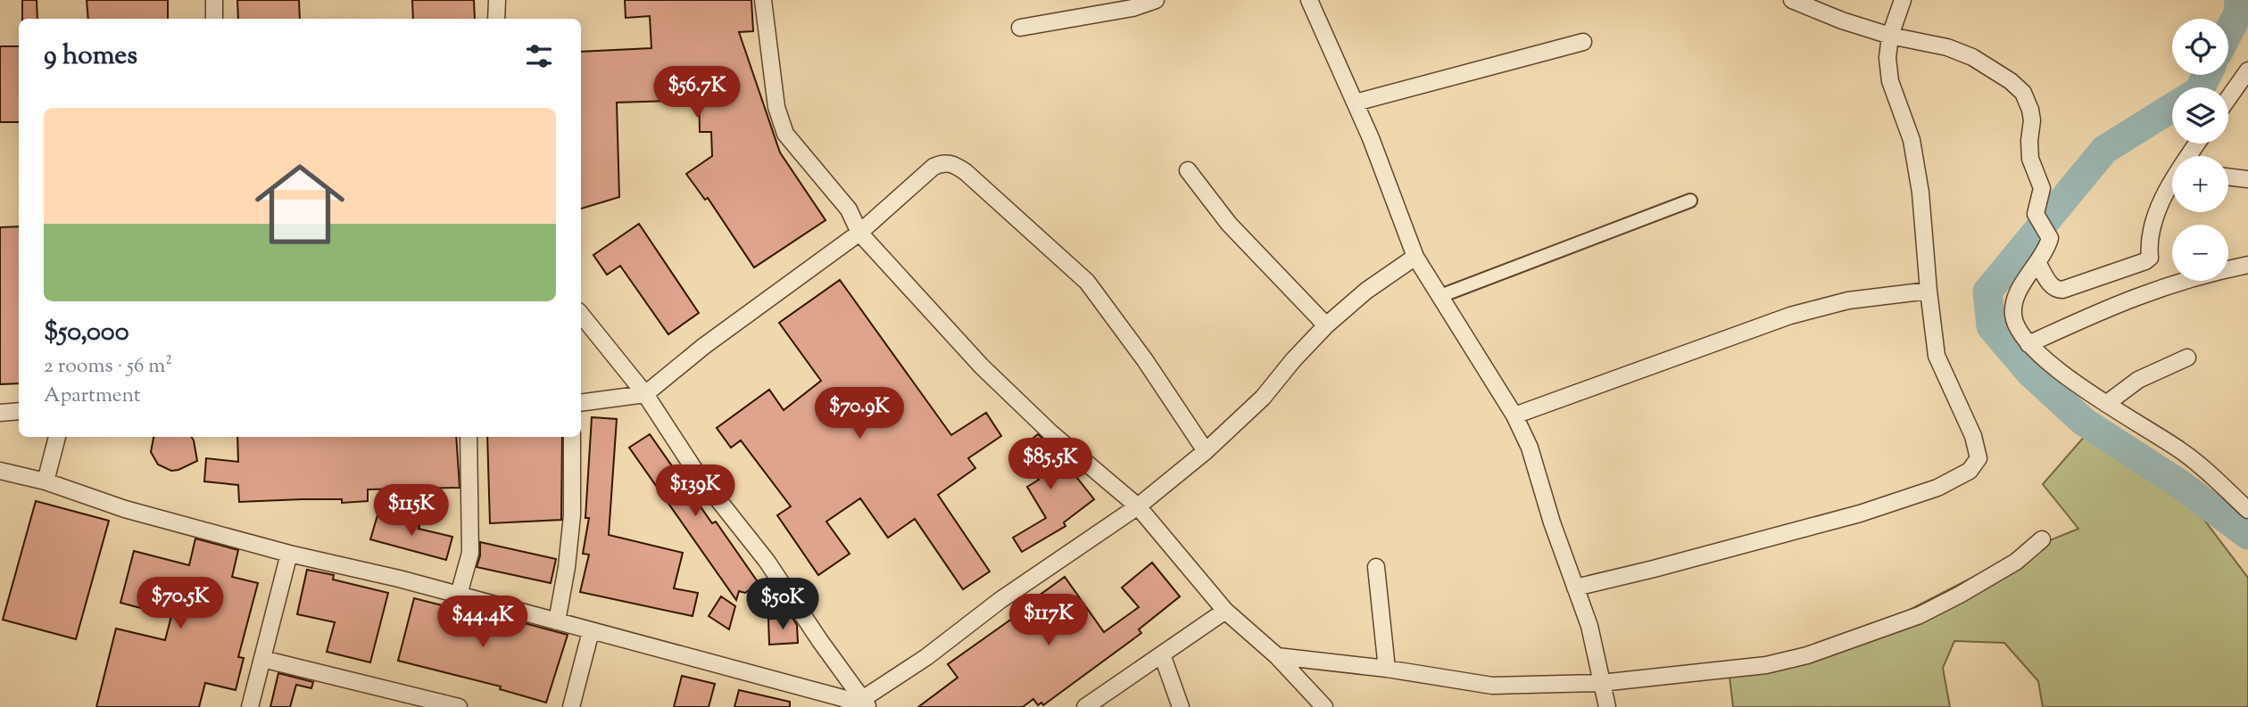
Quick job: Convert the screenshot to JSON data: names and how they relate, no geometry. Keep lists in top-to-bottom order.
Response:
{
  "page": {
    "map_buttons": ["+", "−"],
    "heading": "9 homes",
    "price": [
      "$56.7K",
      "$70.9K",
      "$85.5K",
      "$139K",
      "$115K",
      "$70.5K",
      "$50K",
      "$117K",
      "$44.4K"
    ],
    "list": [
      {
        "name": "$50,000",
        "note": "2 rooms · 56 m² · Apartment"
      }
    ]
  }
}
